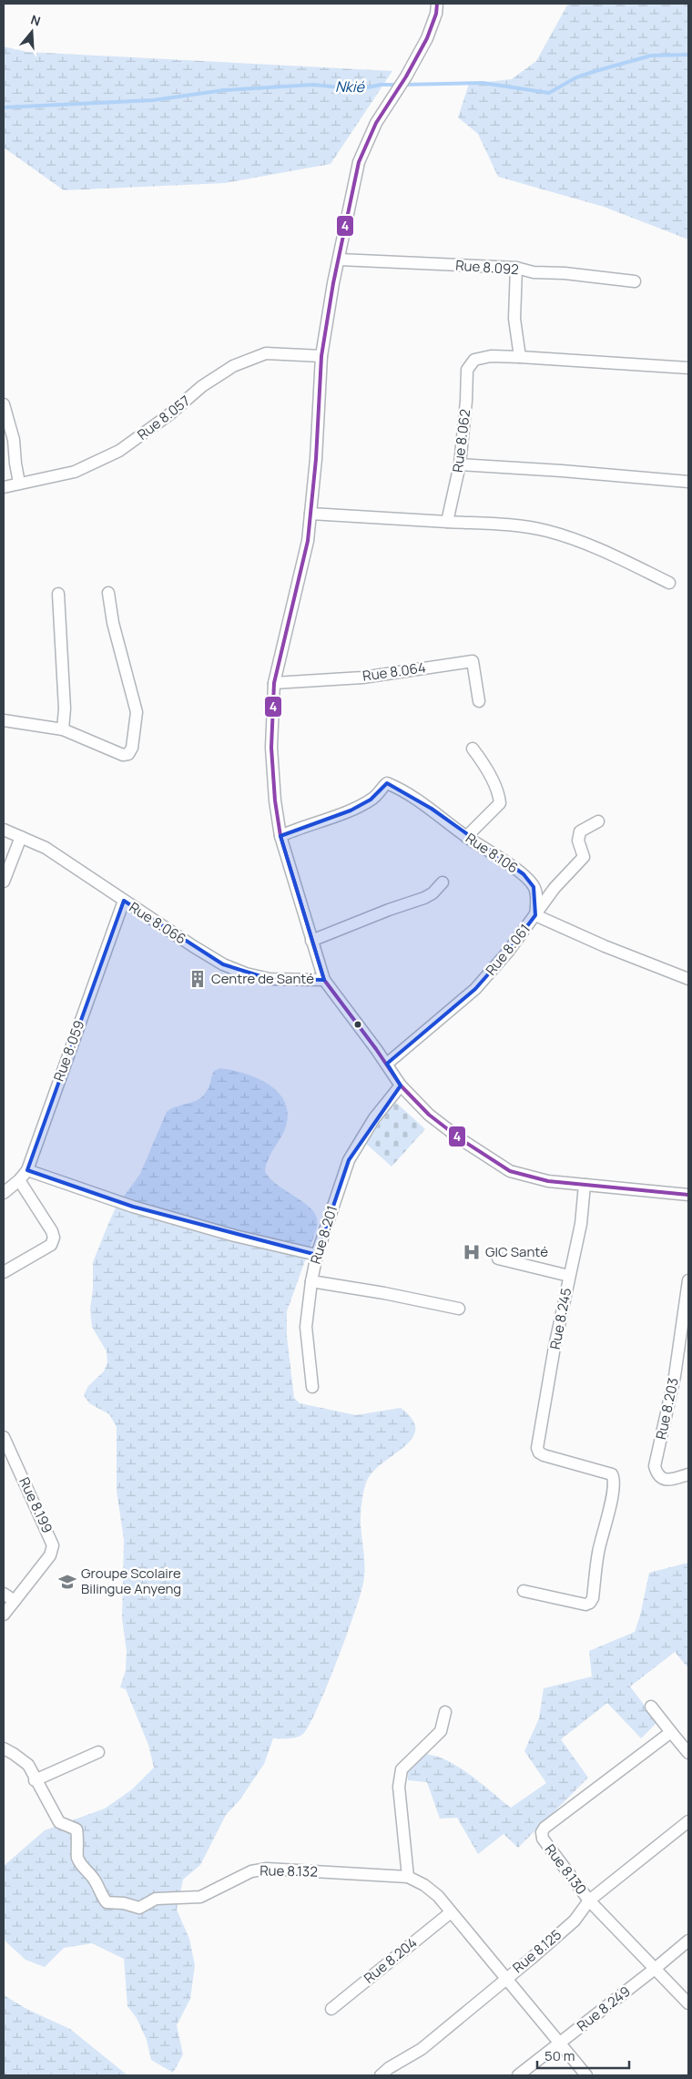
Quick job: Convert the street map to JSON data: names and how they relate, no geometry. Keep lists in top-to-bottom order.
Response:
{
  "streets": {
    "street": [
      "Rue 8.092",
      "Rue 8.057",
      "Rue 8.062",
      "Rue 8.064",
      "Rue 8.106",
      "Rue 8.066",
      "Rue 8.061",
      "Rue 8.059",
      "Rue 8.201",
      "Rue 8.245",
      "Rue 8.203",
      "Rue 8.199",
      "Rue 8.130",
      "Rue 8.132",
      "Rue 8.125",
      "Rue 8.204",
      "Rue 8.249"
    ]
  },
  "crossings": [
    ["Rue 8.106", "Rue 8.061"],
    ["Rue 8.066", "Rue 8.059"],
    ["Rue 8.130", "Rue 8.125"],
    ["Rue 8.130", "Rue 8.249"],
    ["Rue 8.132", "Rue 8.125"],
    ["Rue 8.132", "Rue 8.204"],
    ["Rue 8.132", "Rue 8.249"]
  ],
  "water": ["Nkié"],
  "places": {
    "building": ["Centre de Santé"],
    "hospital": ["GIC Santé"],
    "school or university": ["Groupe Scolaire Bilingue Anyeng"]
  },
  "lines": ["transit line 4"],
  "scale_bar": "50 m",
  "north": "top"
}
